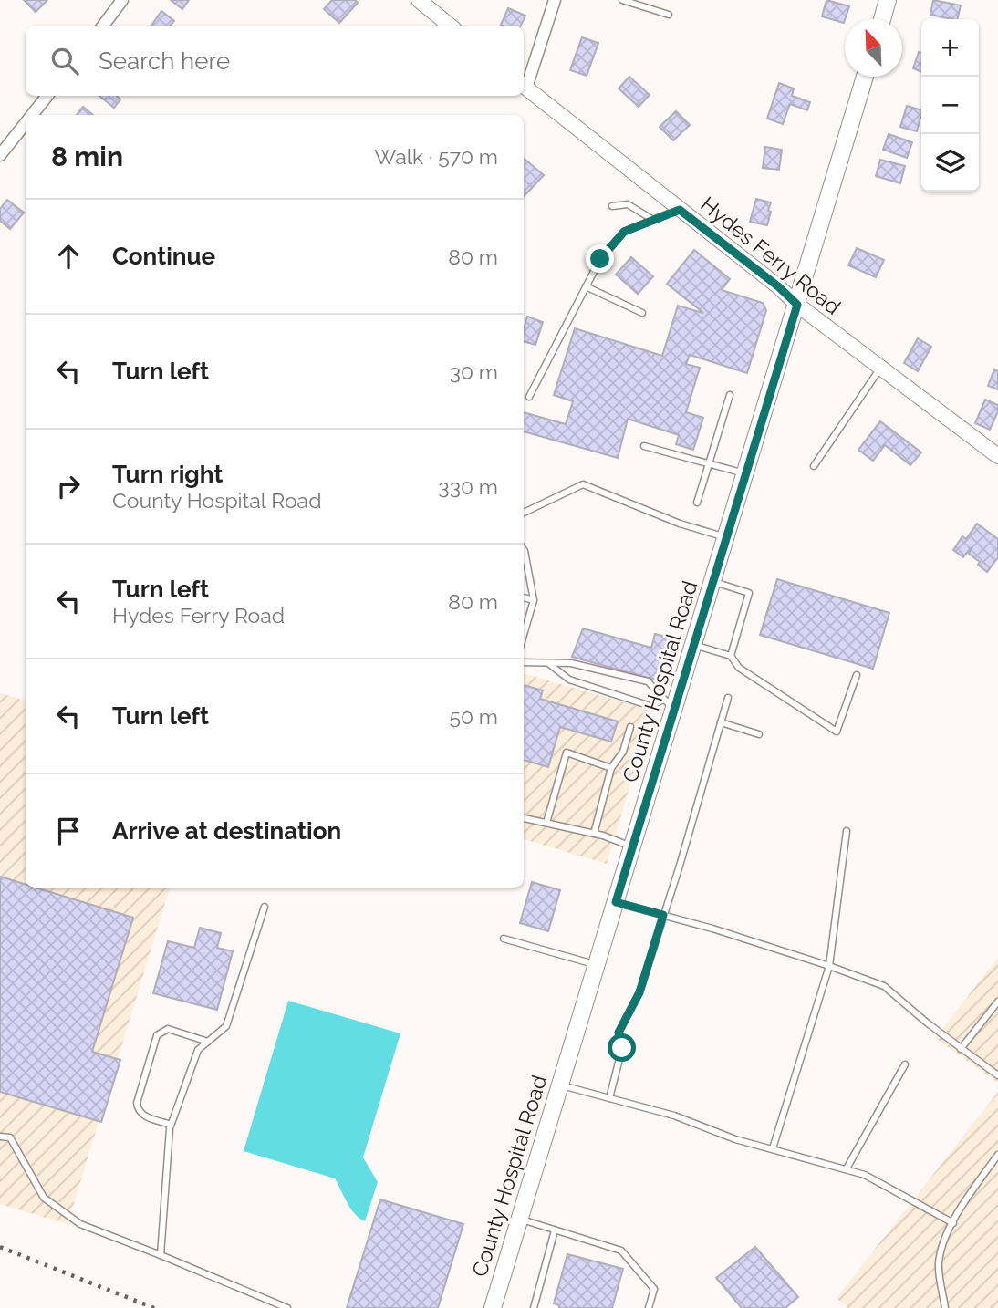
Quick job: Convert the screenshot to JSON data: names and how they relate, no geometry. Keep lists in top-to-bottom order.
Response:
{
  "streets": {
    "main road": ["County Hospital Road"],
    "street": ["Hydes Ferry Road"]
  },
  "crossings": [
    ["Hydes Ferry Road", "County Hospital Road"]
  ],
  "north": "top left",
  "page": {
    "map_buttons": ["+", "−"],
    "search": "Search here",
    "heading": ["8 min", "Walk · 570 m"],
    "list": [
      ["Continue", "80 m"],
      ["Turn left", "30 m"],
      ["Turn right", "County Hospital Road", "330 m"],
      ["Turn left", "Hydes Ferry Road", "80 m"],
      ["Turn left", "50 m"],
      "Arrive at destination"
    ]
  }
}
